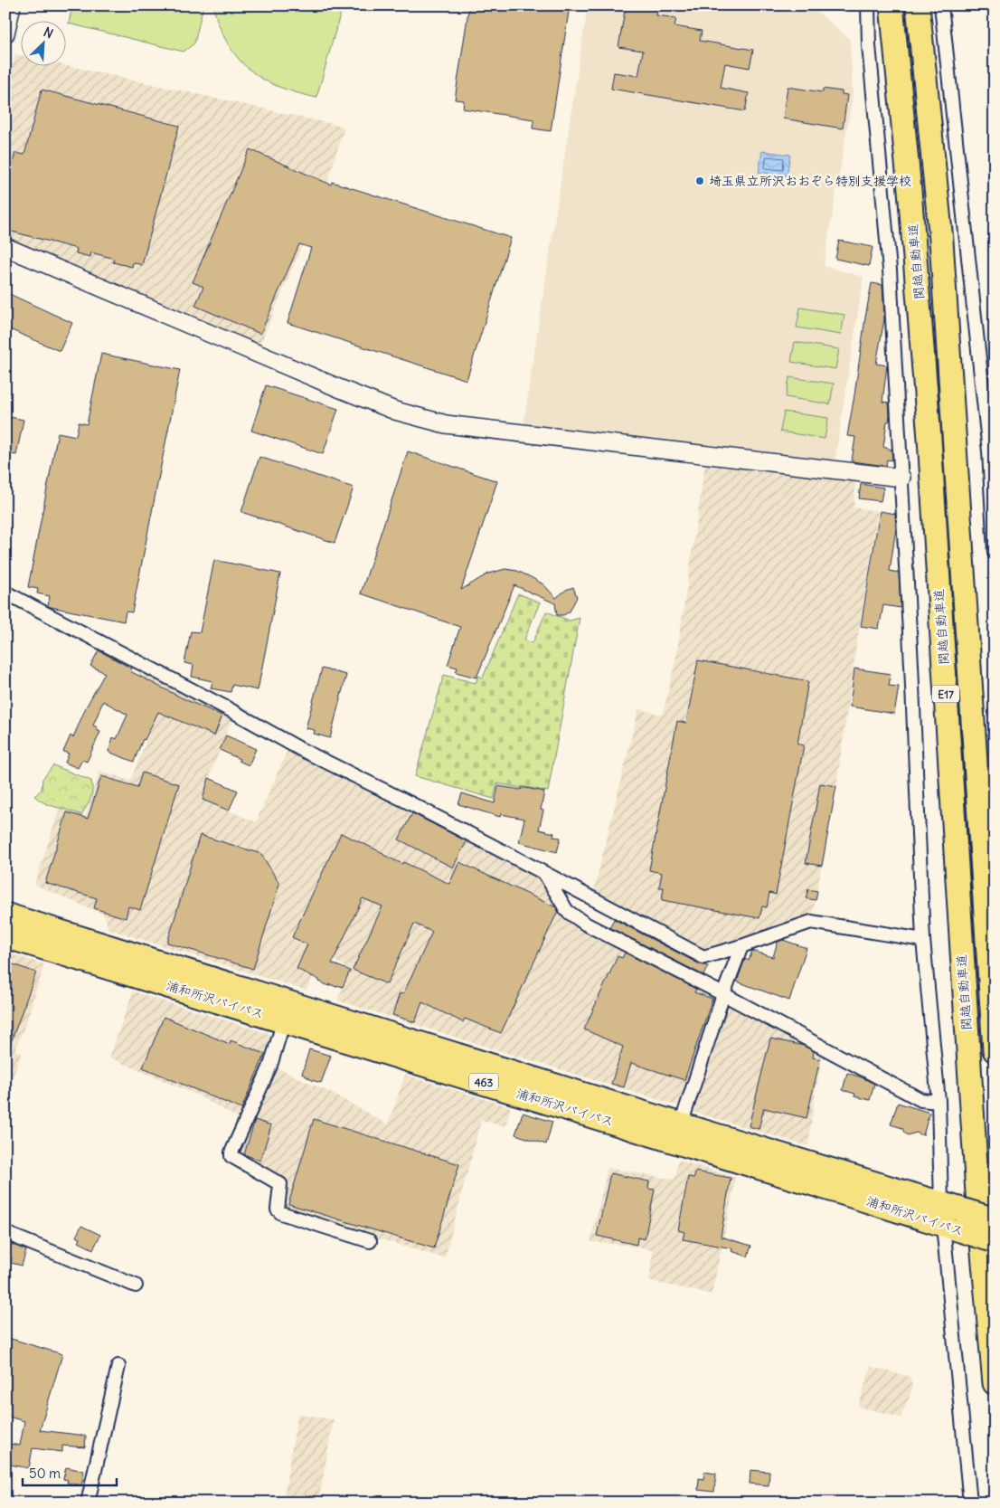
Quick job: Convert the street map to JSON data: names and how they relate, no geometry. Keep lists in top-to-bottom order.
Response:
{
  "streets": {
    "highway": [
      "関越自動車道",
      "E17",
      "浦和所沢バイパス",
      "463"
    ]
  },
  "places": ["埼玉県立所沢おおぞら特別支援学校"],
  "scale_bar": "50 m",
  "north": "top right"
}
